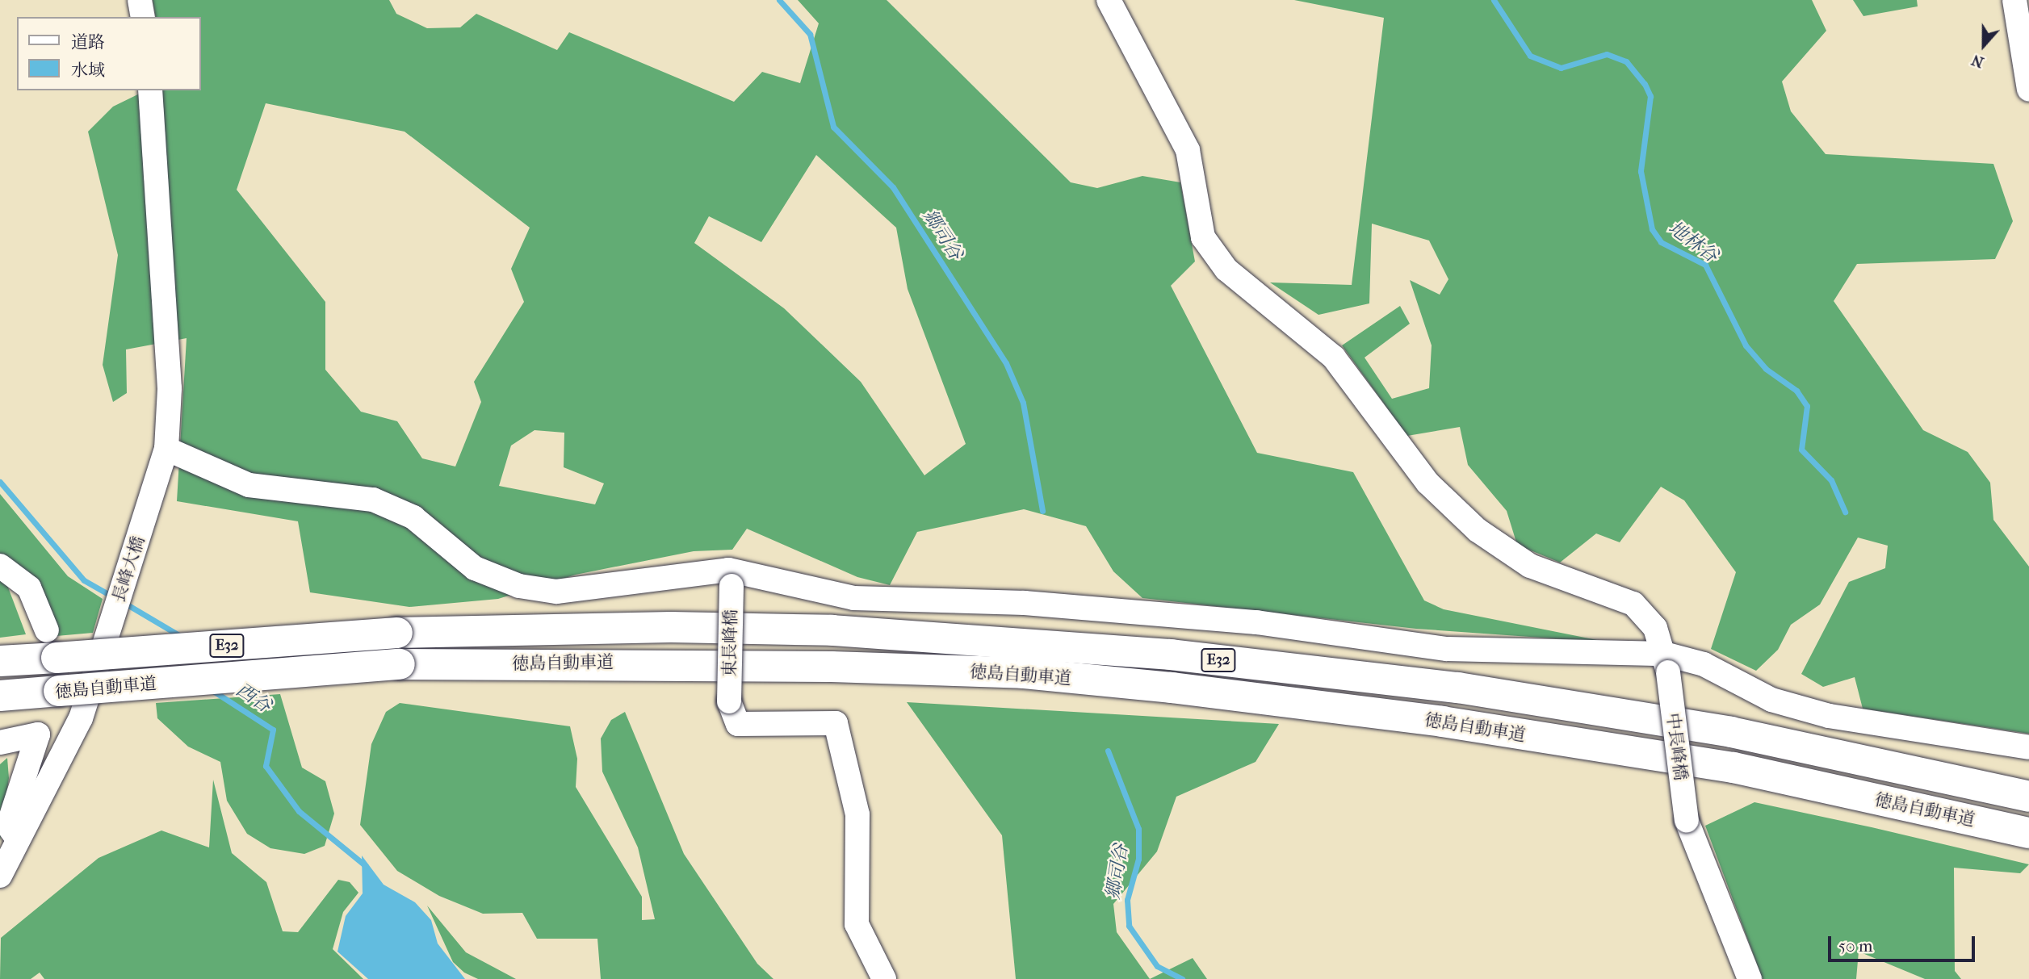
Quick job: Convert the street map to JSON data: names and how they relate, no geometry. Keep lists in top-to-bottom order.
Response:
{
  "streets": {
    "highway": ["E32", "徳島自動車道"],
    "street": ["長峰大橋", "東長峰橋", "中長峰橋"]
  },
  "water": ["郷司谷", "地林谷", "西谷"],
  "legend": ["道路", "水域"],
  "scale_bar": "50 m",
  "north": "bottom"
}
